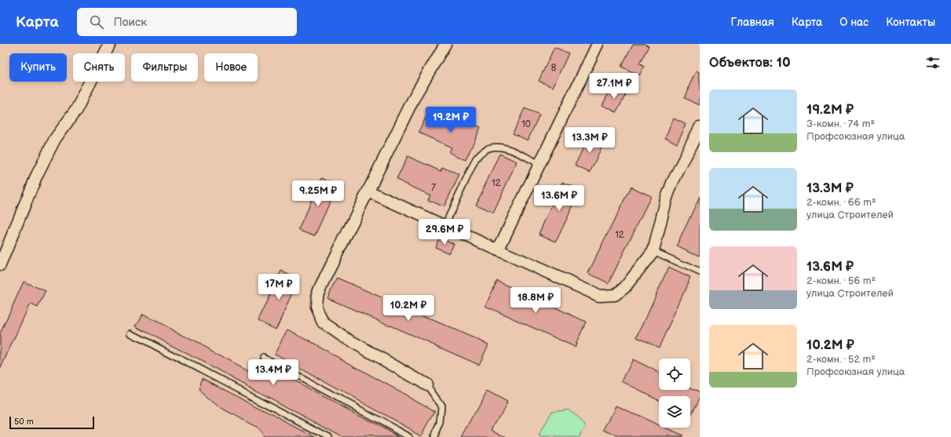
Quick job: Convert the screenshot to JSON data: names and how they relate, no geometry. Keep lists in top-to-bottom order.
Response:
{
  "house_numbers": [
    "8",
    "10",
    "12",
    "7",
    "12"
  ],
  "scale_bar": "50 m",
  "page": {
    "header": "Карта",
    "search": "Поиск",
    "nav": [
      "Главная",
      "Карта",
      "О нас",
      "Контакты"
    ],
    "heading": "Объектов: 10",
    "chip": [
      "Купить",
      "Снять",
      "Фильтры",
      "Новое"
    ],
    "price": [
      "27.1M ₽",
      "19.2M ₽",
      "13.3M ₽",
      "9.25M ₽",
      "13.6M ₽",
      "29.6M ₽",
      "17M ₽",
      "18.8M ₽",
      "10.2M ₽",
      "13.4M ₽"
    ],
    "list": [
      {
        "name": "19.2M ₽",
        "note": "3-комн. · 74 m² · Профсоюзная улица"
      },
      {
        "name": "13.3M ₽",
        "note": "2-комн. · 66 m² · улица Строителей"
      },
      {
        "name": "13.6M ₽",
        "note": "2-комн. · 56 m² · улица Строителей"
      },
      {
        "name": "10.2M ₽",
        "note": "2-комн. · 52 m² · Профсоюзная улица"
      }
    ],
    "scale": "50 m"
  }
}
